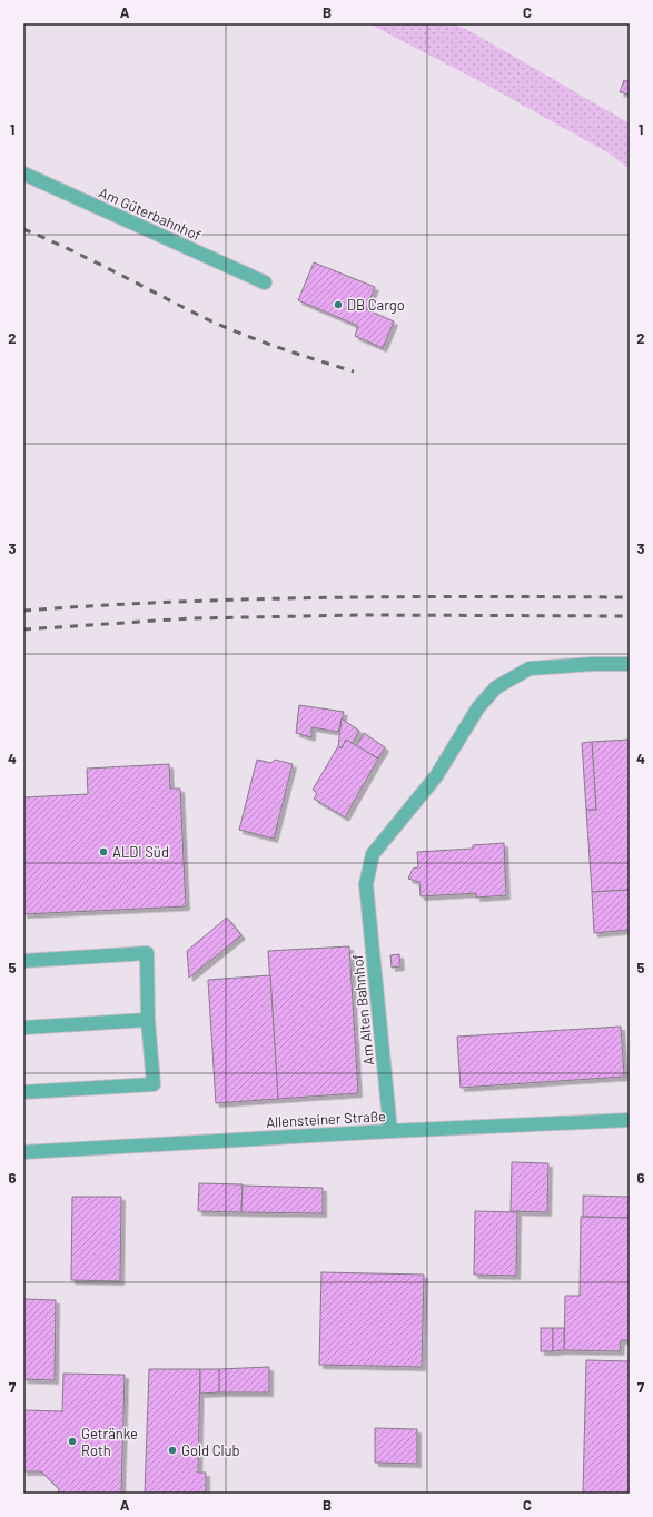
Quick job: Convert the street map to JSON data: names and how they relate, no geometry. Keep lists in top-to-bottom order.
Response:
{
  "streets": {
    "street": ["Am Güterbahnhof", "Am Alten Bahnhof", "Allensteiner Straße"]
  },
  "crossings": [
    ["Am Alten Bahnhof", "Allensteiner Straße"]
  ],
  "places": [
    "DB Cargo",
    "ALDI Süd",
    "Getränke Roth",
    "Gold Club"
  ],
  "grid": {
    "columns": ["A", "B", "C"],
    "rows": [
      "1",
      "2",
      "3",
      "4",
      "5",
      "6",
      "7"
    ]
  }
}
